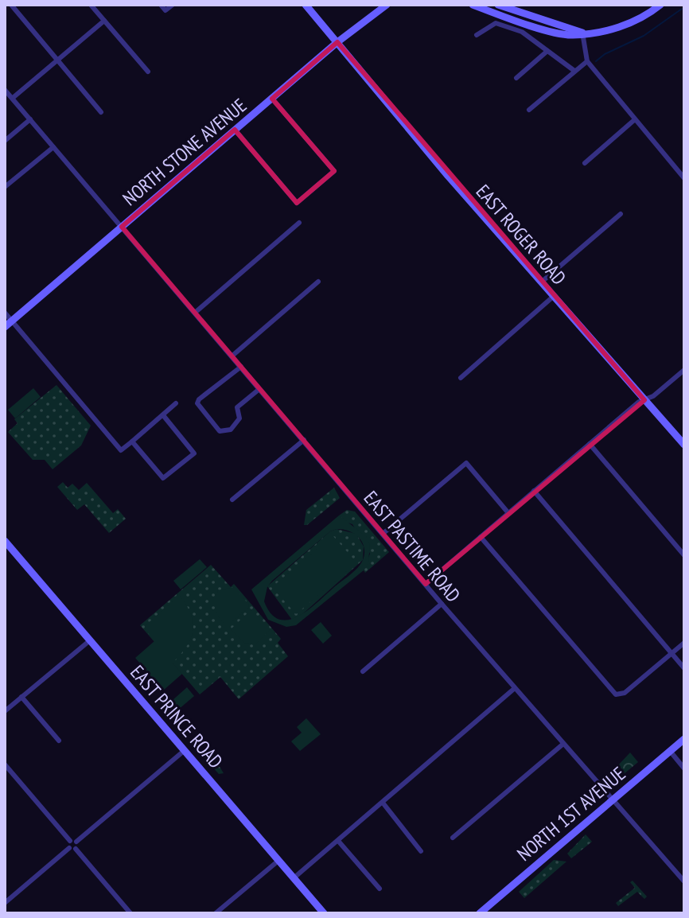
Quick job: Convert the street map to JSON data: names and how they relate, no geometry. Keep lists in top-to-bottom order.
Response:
{
  "streets": {
    "main road": [
      "NORTH STONE AVENUE",
      "EAST ROGER ROAD",
      "EAST PRINCE ROAD",
      "NORTH 1ST AVENUE"
    ],
    "street": ["EAST PASTIME ROAD"]
  },
  "crossings": [
    ["NORTH STONE AVENUE", "EAST ROGER ROAD"],
    ["NORTH STONE AVENUE", "EAST PASTIME ROAD"],
    ["EAST PASTIME ROAD", "NORTH 1ST AVENUE"]
  ]
}
